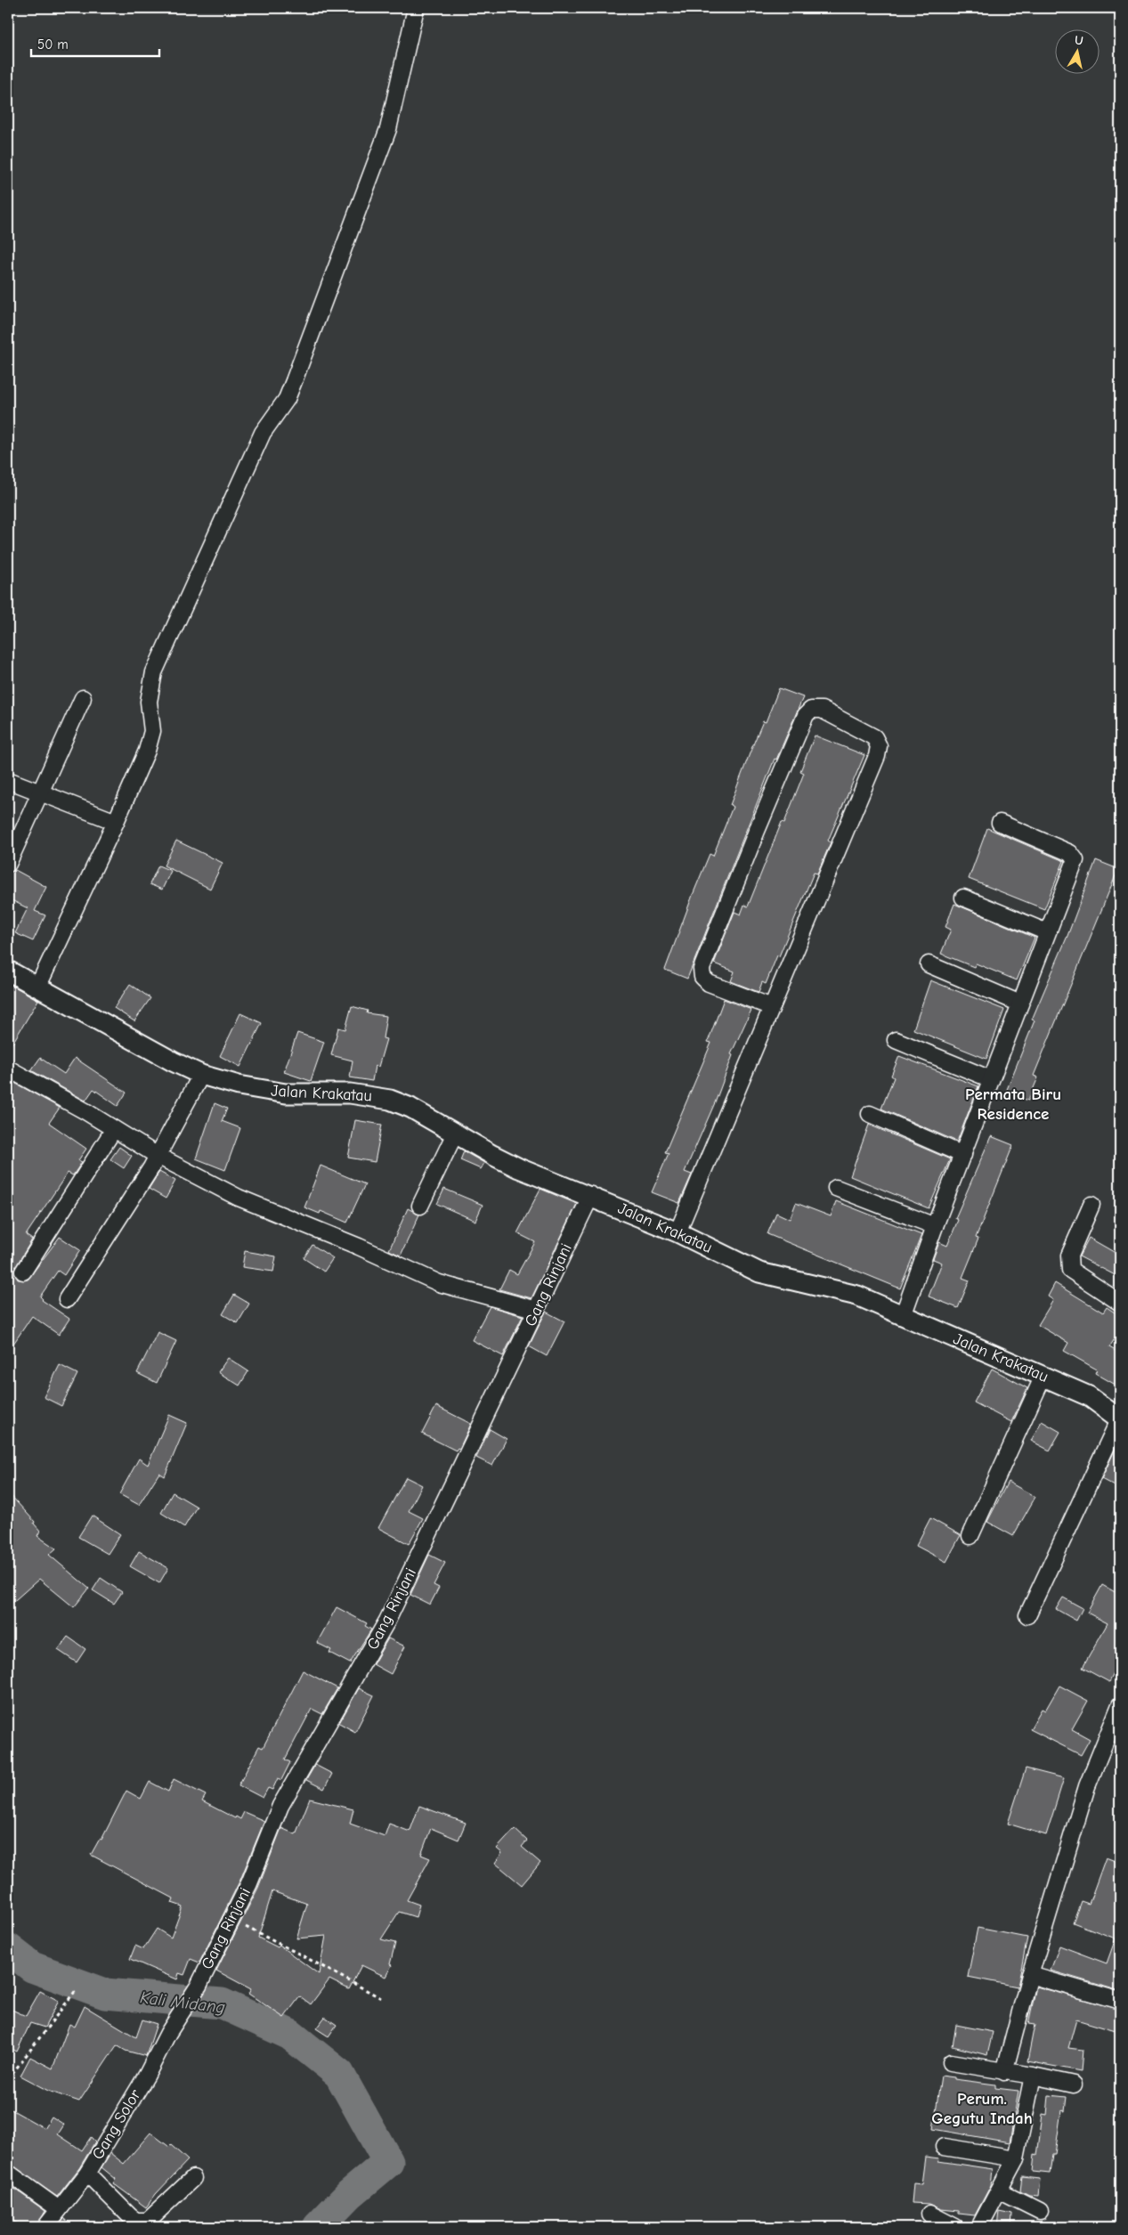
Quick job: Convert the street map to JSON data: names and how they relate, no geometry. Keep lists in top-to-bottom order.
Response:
{
  "streets": {
    "street": ["Jalan Krakatau", "Gang Rinjani", "Gang Solor"]
  },
  "crossings": [
    ["Jalan Krakatau", "Gang Rinjani"],
    ["Gang Rinjani", "Gang Solor"]
  ],
  "districts": ["Permata Biru Residence", "Perum. Gegutu Indah"],
  "water": ["Kali Midang"],
  "scale_bar": "50 m",
  "north": "top"
}
